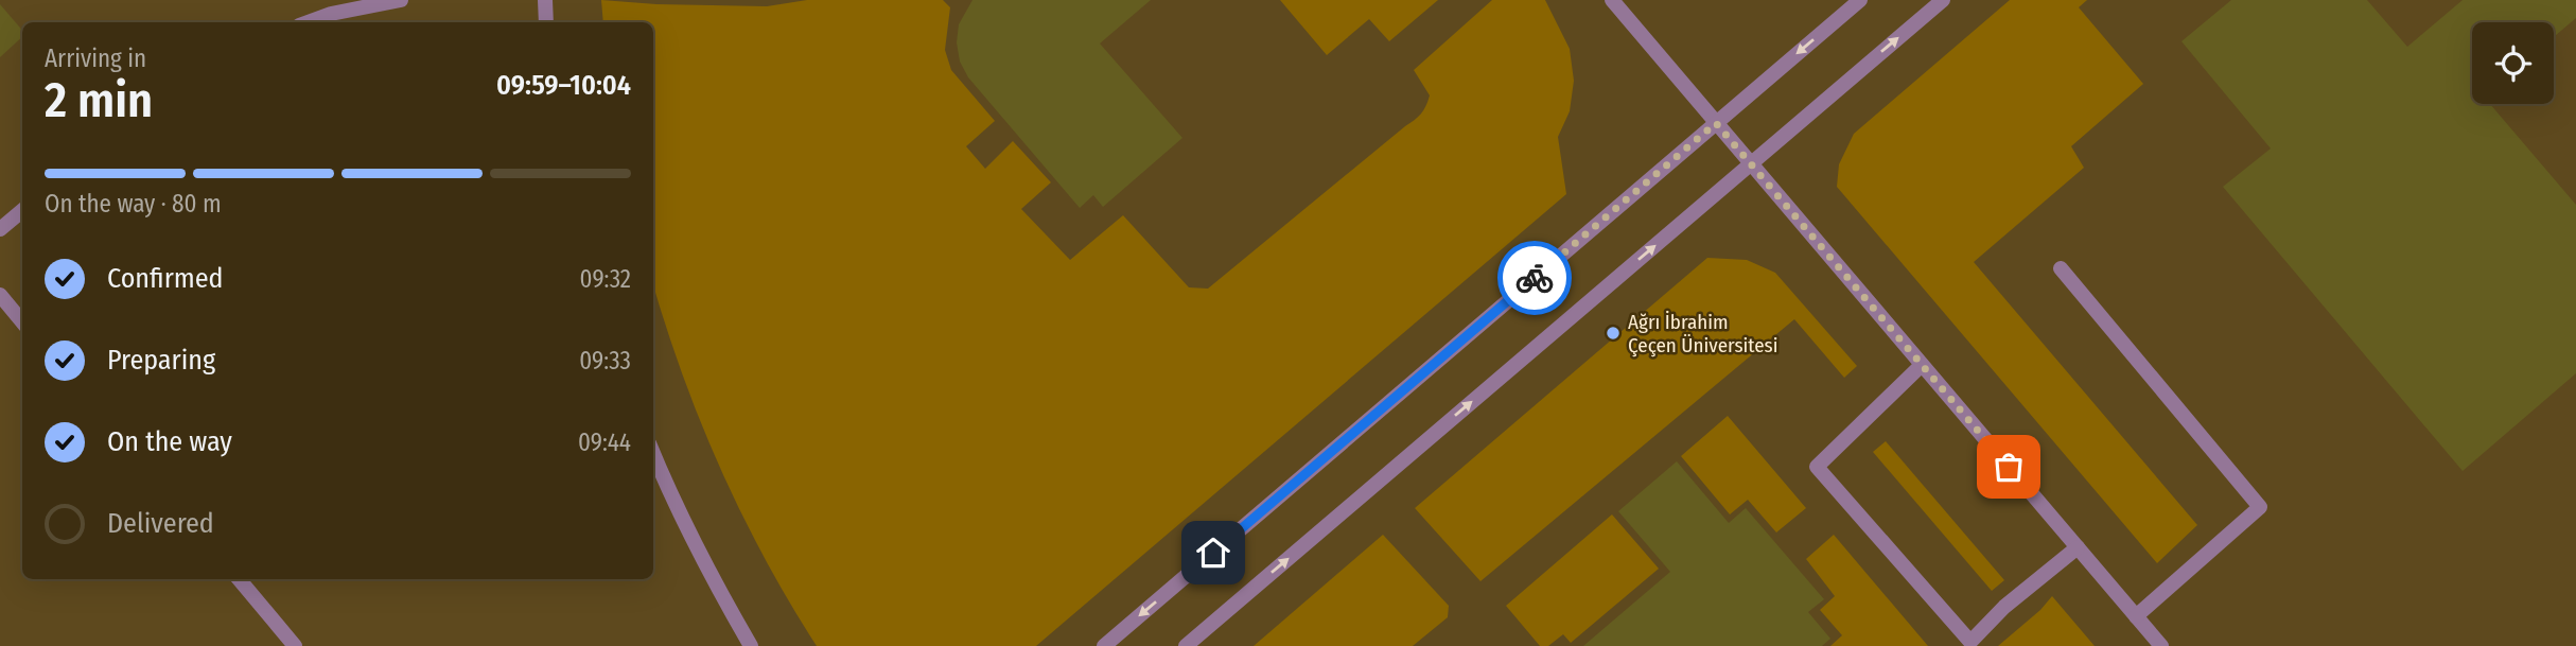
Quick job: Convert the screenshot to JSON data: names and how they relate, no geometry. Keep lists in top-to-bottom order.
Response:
{
  "places": ["Ağrı İbrahim Çeçen Üniversitesi"],
  "page": {
    "heading": ["2 min", "Arriving in", "09:59–10:04"],
    "bar": "On the way · 80 m",
    "list": [
      ["Confirmed", "09:32"],
      ["Preparing", "09:33"],
      ["On the way", "09:44"],
      "Delivered"
    ]
  }
}
